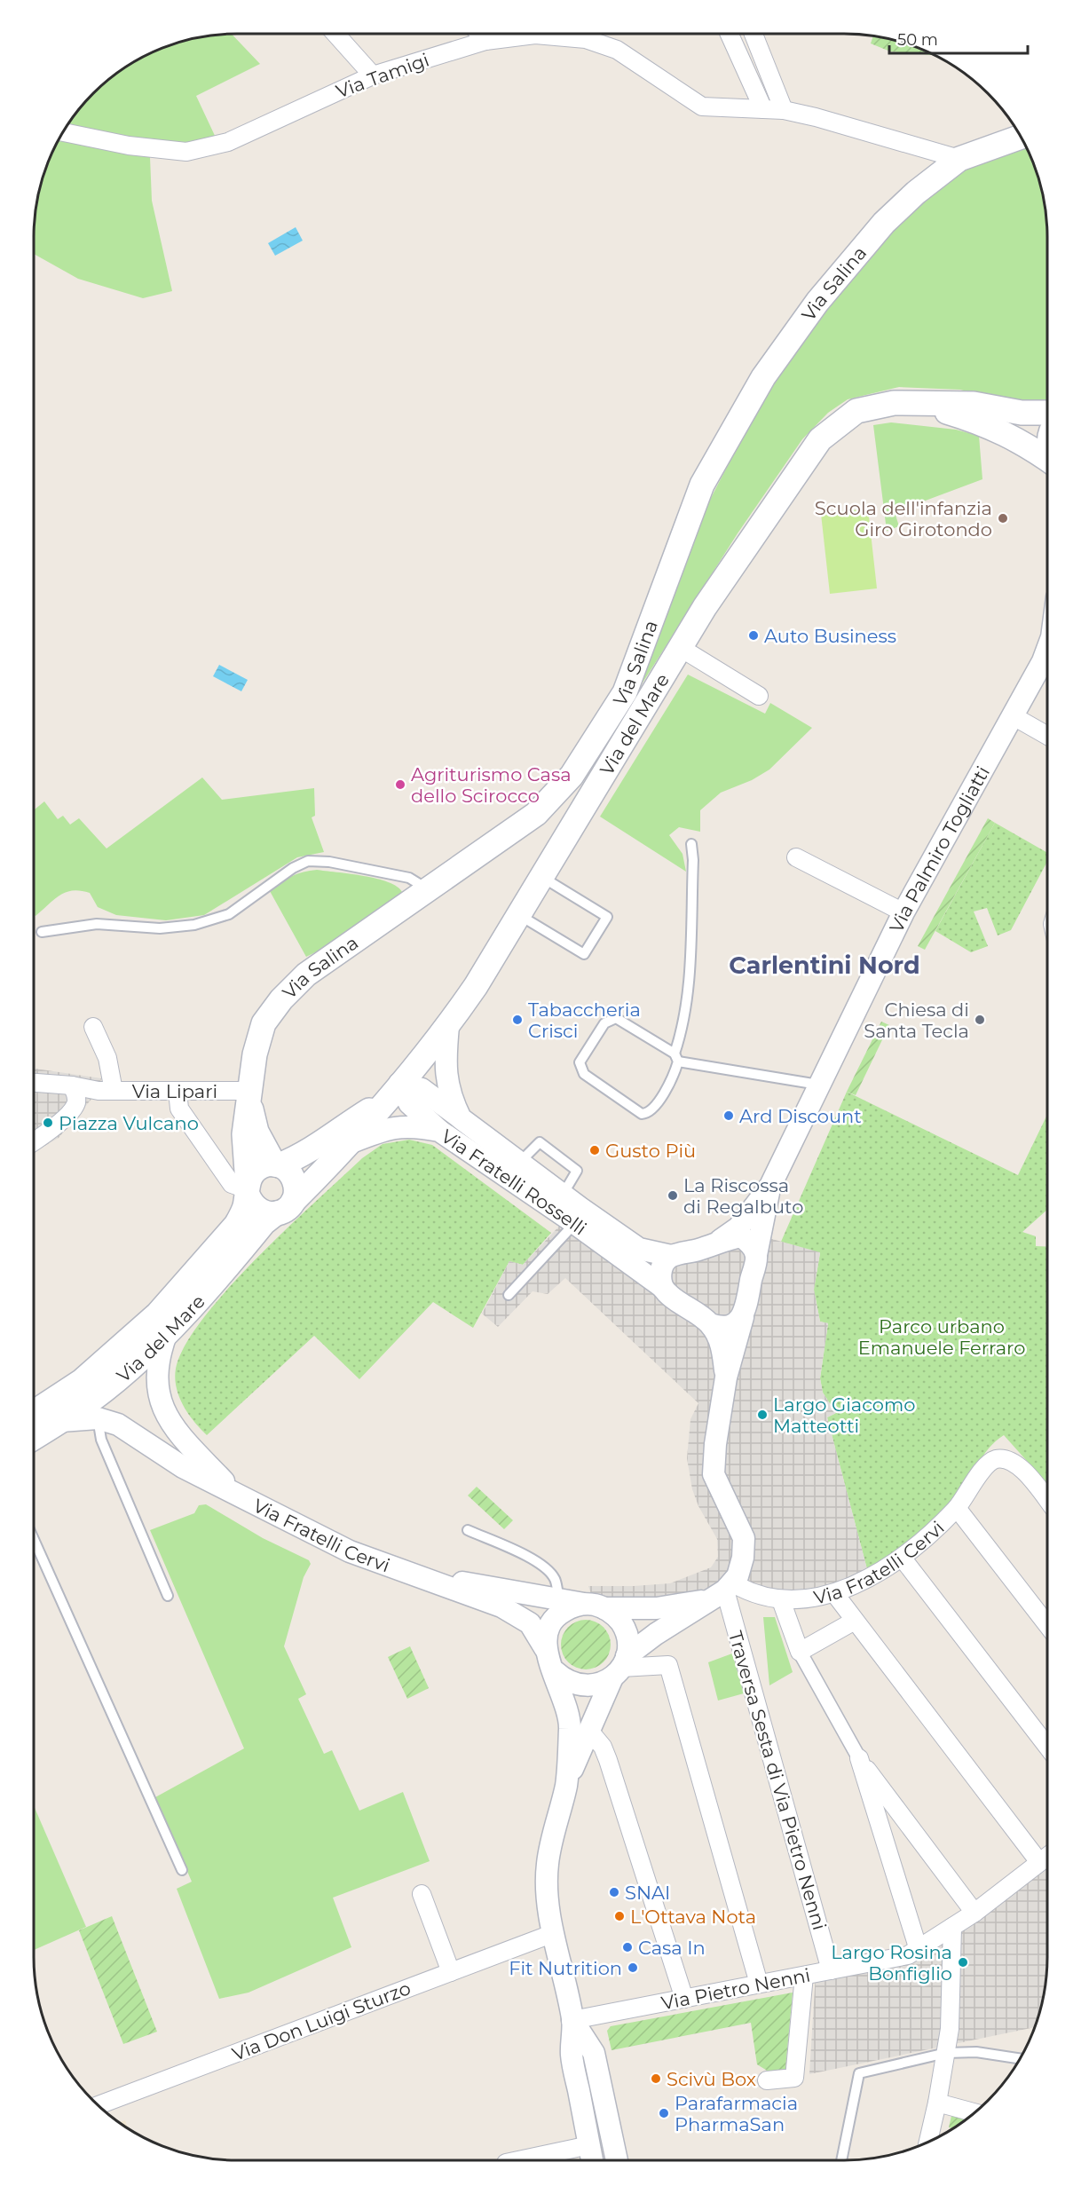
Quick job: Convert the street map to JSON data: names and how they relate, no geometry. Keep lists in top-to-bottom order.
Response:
{
  "streets": {
    "main road": ["Via Salina", "Via del Mare"],
    "street": [
      "Via Tamigi",
      "Via Palmiro Togliatti",
      "Via Lipari",
      "Via Fratelli Rosselli",
      "Via Fratelli Cervi",
      "Traversa Sesta di Via Pietro Nenni",
      "Via Pietro Nenni",
      "Via Don Luigi Sturzo"
    ]
  },
  "crossings": [
    ["Via Salina", "Via Lipari"],
    ["Via del Mare", "Via Fratelli Rosselli"],
    ["Via Fratelli Cervi", "Traversa Sesta di Via Pietro Nenni"],
    ["Traversa Sesta di Via Pietro Nenni", "Via Pietro Nenni"]
  ],
  "districts": ["Carlentini Nord"],
  "parks": ["Parco urbano Emanuele Ferraro"],
  "places": [
    "Scuola dell'infanzia Giro Girotondo",
    "Auto Business",
    "Agriturismo Casa dello Scirocco",
    "Tabaccheria Crisci",
    "Chiesa di Santa Tecla",
    "Ard Discount",
    "Piazza Vulcano",
    "Gusto Più",
    "La Riscossa di Regalbuto",
    "Largo Giacomo Matteotti",
    "SNAI",
    "L'Ottava Nota",
    "Casa In",
    "Largo Rosina Bonfiglio",
    "Fit Nutrition",
    "Scivù Box",
    "Parafarmacia PharmaSan"
  ],
  "scale_bar": "50 m"
}
